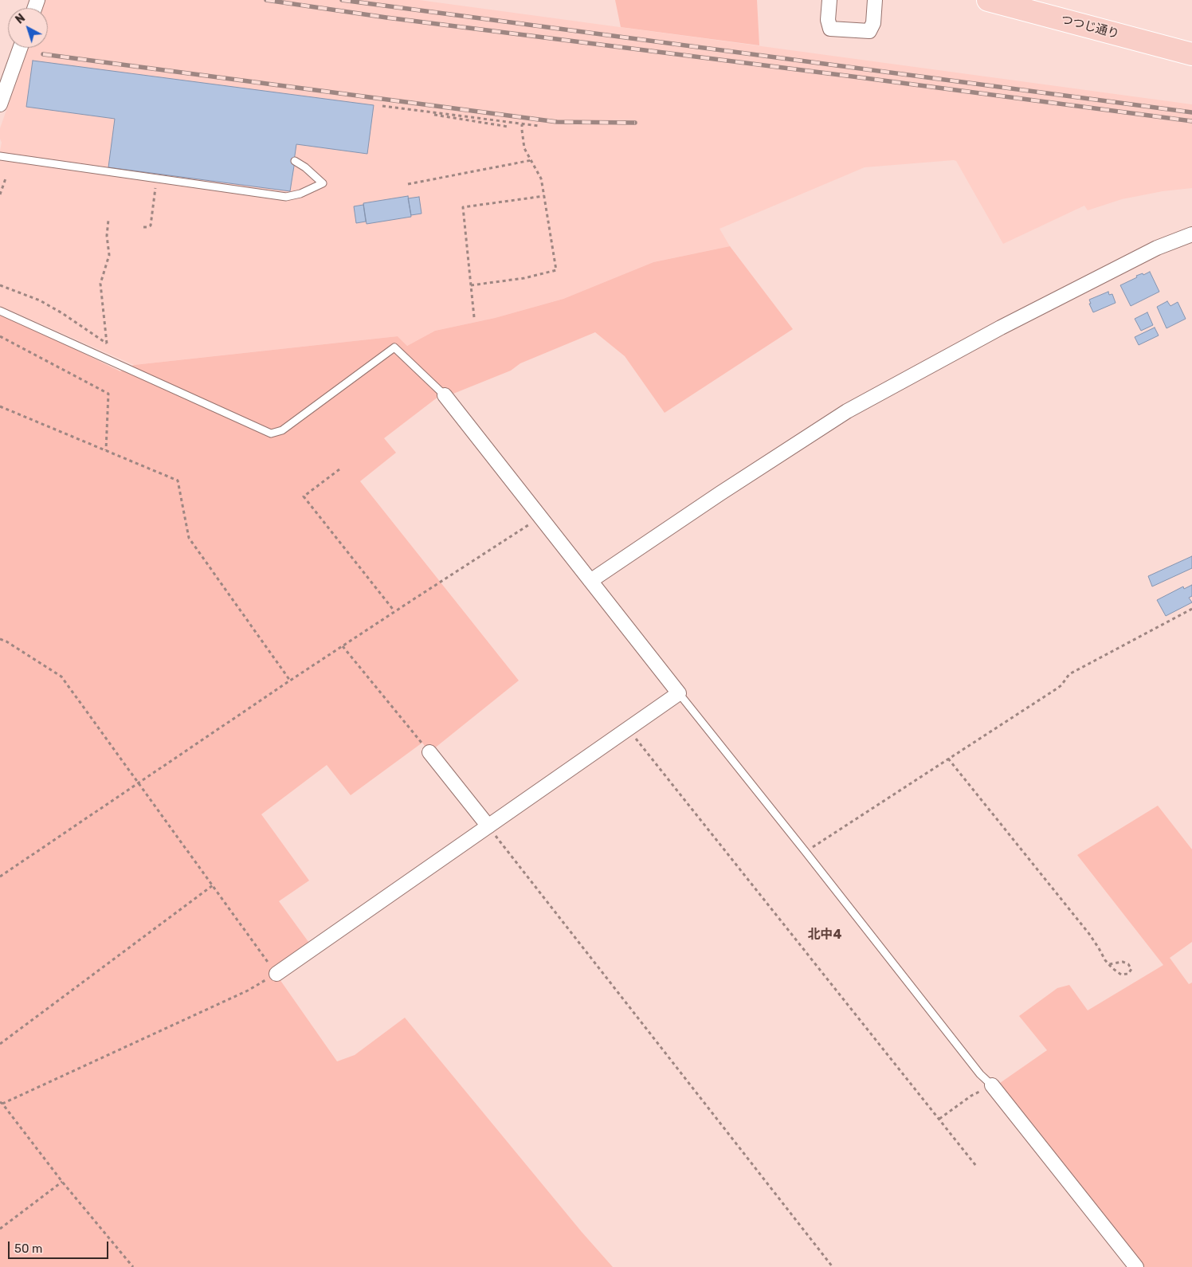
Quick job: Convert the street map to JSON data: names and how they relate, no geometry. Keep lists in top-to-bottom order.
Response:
{
  "streets": {
    "main road": ["つつじ通り"]
  },
  "districts": ["北中4"],
  "scale_bar": "50 m",
  "north": "top left"
}
